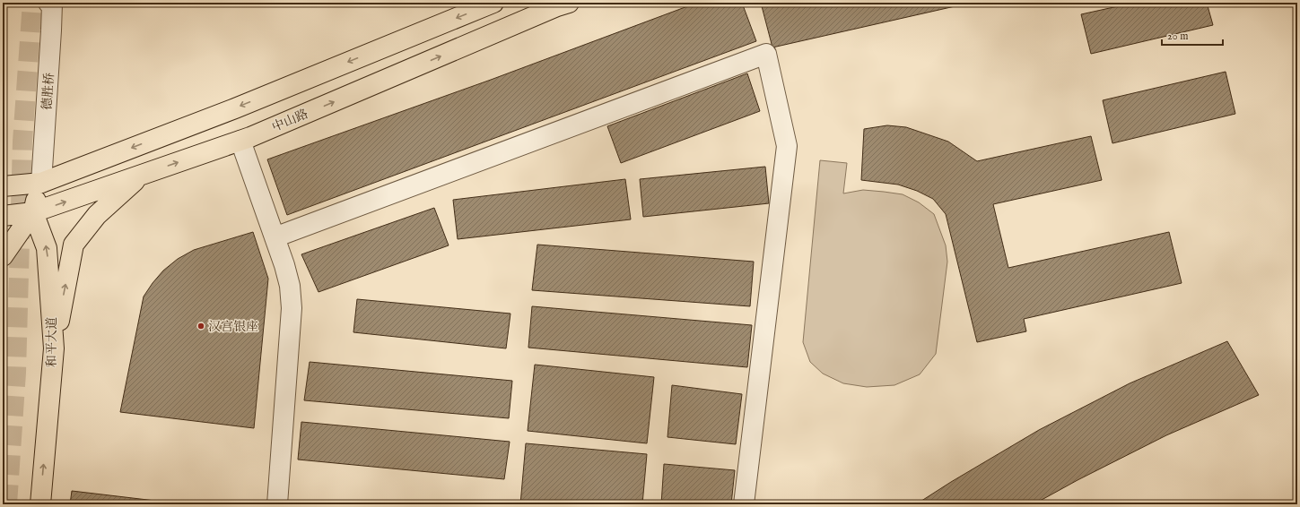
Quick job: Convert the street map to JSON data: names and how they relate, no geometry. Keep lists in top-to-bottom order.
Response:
{
  "streets": {
    "main road": ["中山路", "和平大道"],
    "street": ["德胜桥"]
  },
  "crossings": [
    ["中山路", "和平大道"]
  ],
  "one_way": ["和平大道"],
  "places": ["汉宫银座"],
  "scale_bar": "20 m"
}
